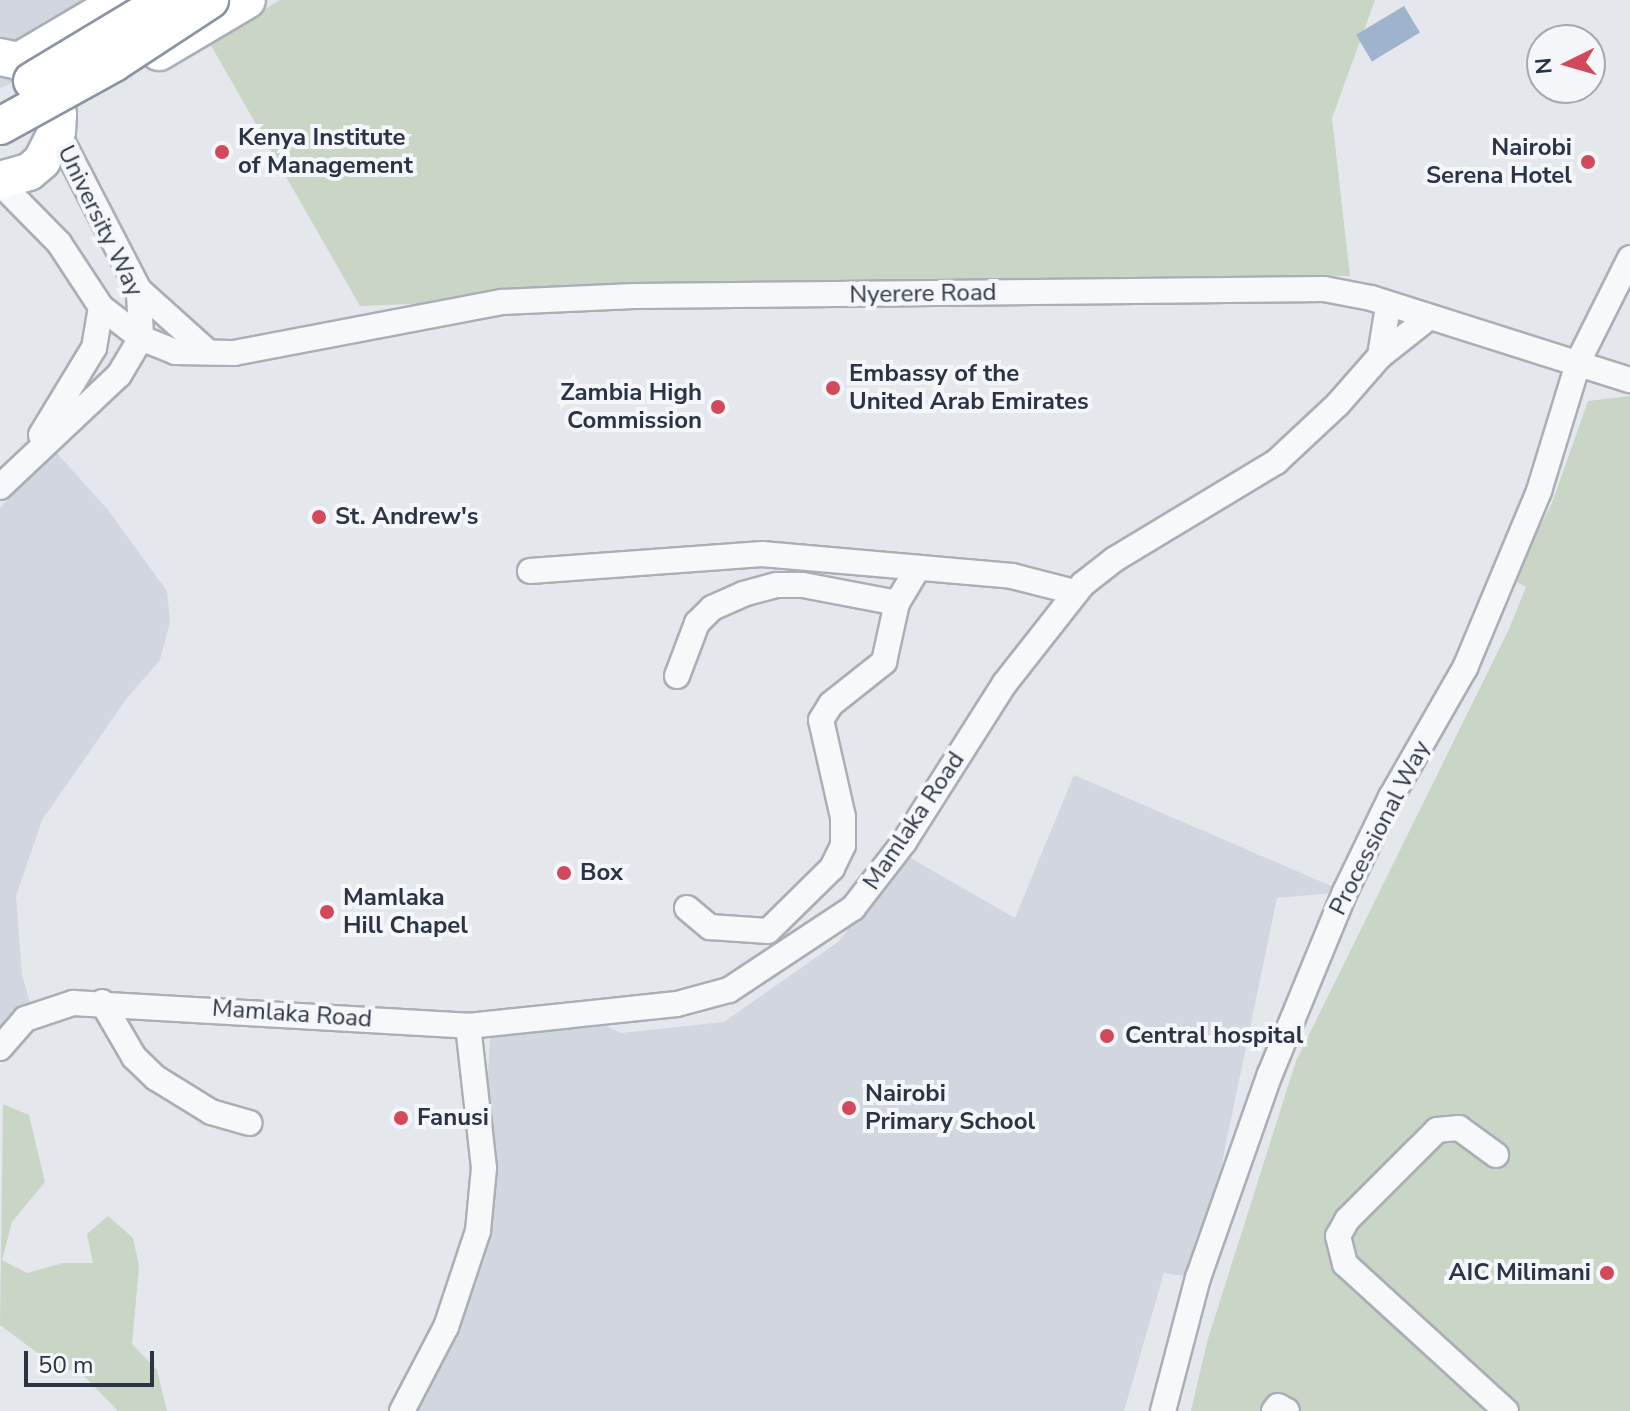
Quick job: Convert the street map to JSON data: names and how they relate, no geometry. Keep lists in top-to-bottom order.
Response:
{
  "streets": {
    "street": [
      "University Way",
      "Nyerere Road",
      "Mamlaka Road",
      "Processional Way"
    ]
  },
  "crossings": [
    ["University Way", "Nyerere Road"],
    ["Nyerere Road", "Mamlaka Road"],
    ["Nyerere Road", "Processional Way"]
  ],
  "places": [
    "Kenya Institute of Management",
    "Nairobi Serena Hotel",
    "Embassy of the United Arab Emirates",
    "Zambia High Commission",
    "St. Andrew's",
    "Box",
    "Mamlaka Hill Chapel",
    "Central hospital",
    "Nairobi Primary School",
    "Fanusi",
    "AIC Milimani"
  ],
  "scale_bar": "50 m",
  "north": "left"
}
